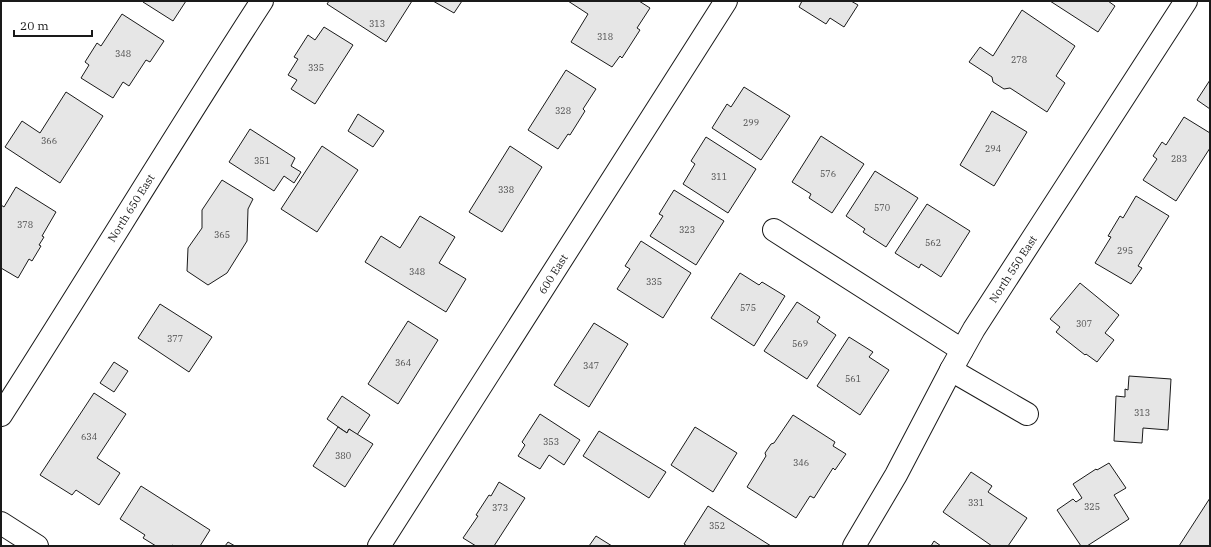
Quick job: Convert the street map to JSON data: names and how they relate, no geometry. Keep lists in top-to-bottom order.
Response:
{
  "streets": {
    "street": ["North 650 East", "North 550 East", "600 East"]
  },
  "house_numbers": [
    "313",
    "318",
    "348",
    "278",
    "335",
    "328",
    "299",
    "366",
    "294",
    "283",
    "351",
    "576",
    "311",
    "338",
    "570",
    "378",
    "323",
    "365",
    "562",
    "295",
    "348",
    "335",
    "575",
    "307",
    "377",
    "569",
    "364",
    "347",
    "561",
    "313",
    "634",
    "353",
    "380",
    "346",
    "331",
    "325",
    "373",
    "352"
  ],
  "scale_bar": "20 m"
}
